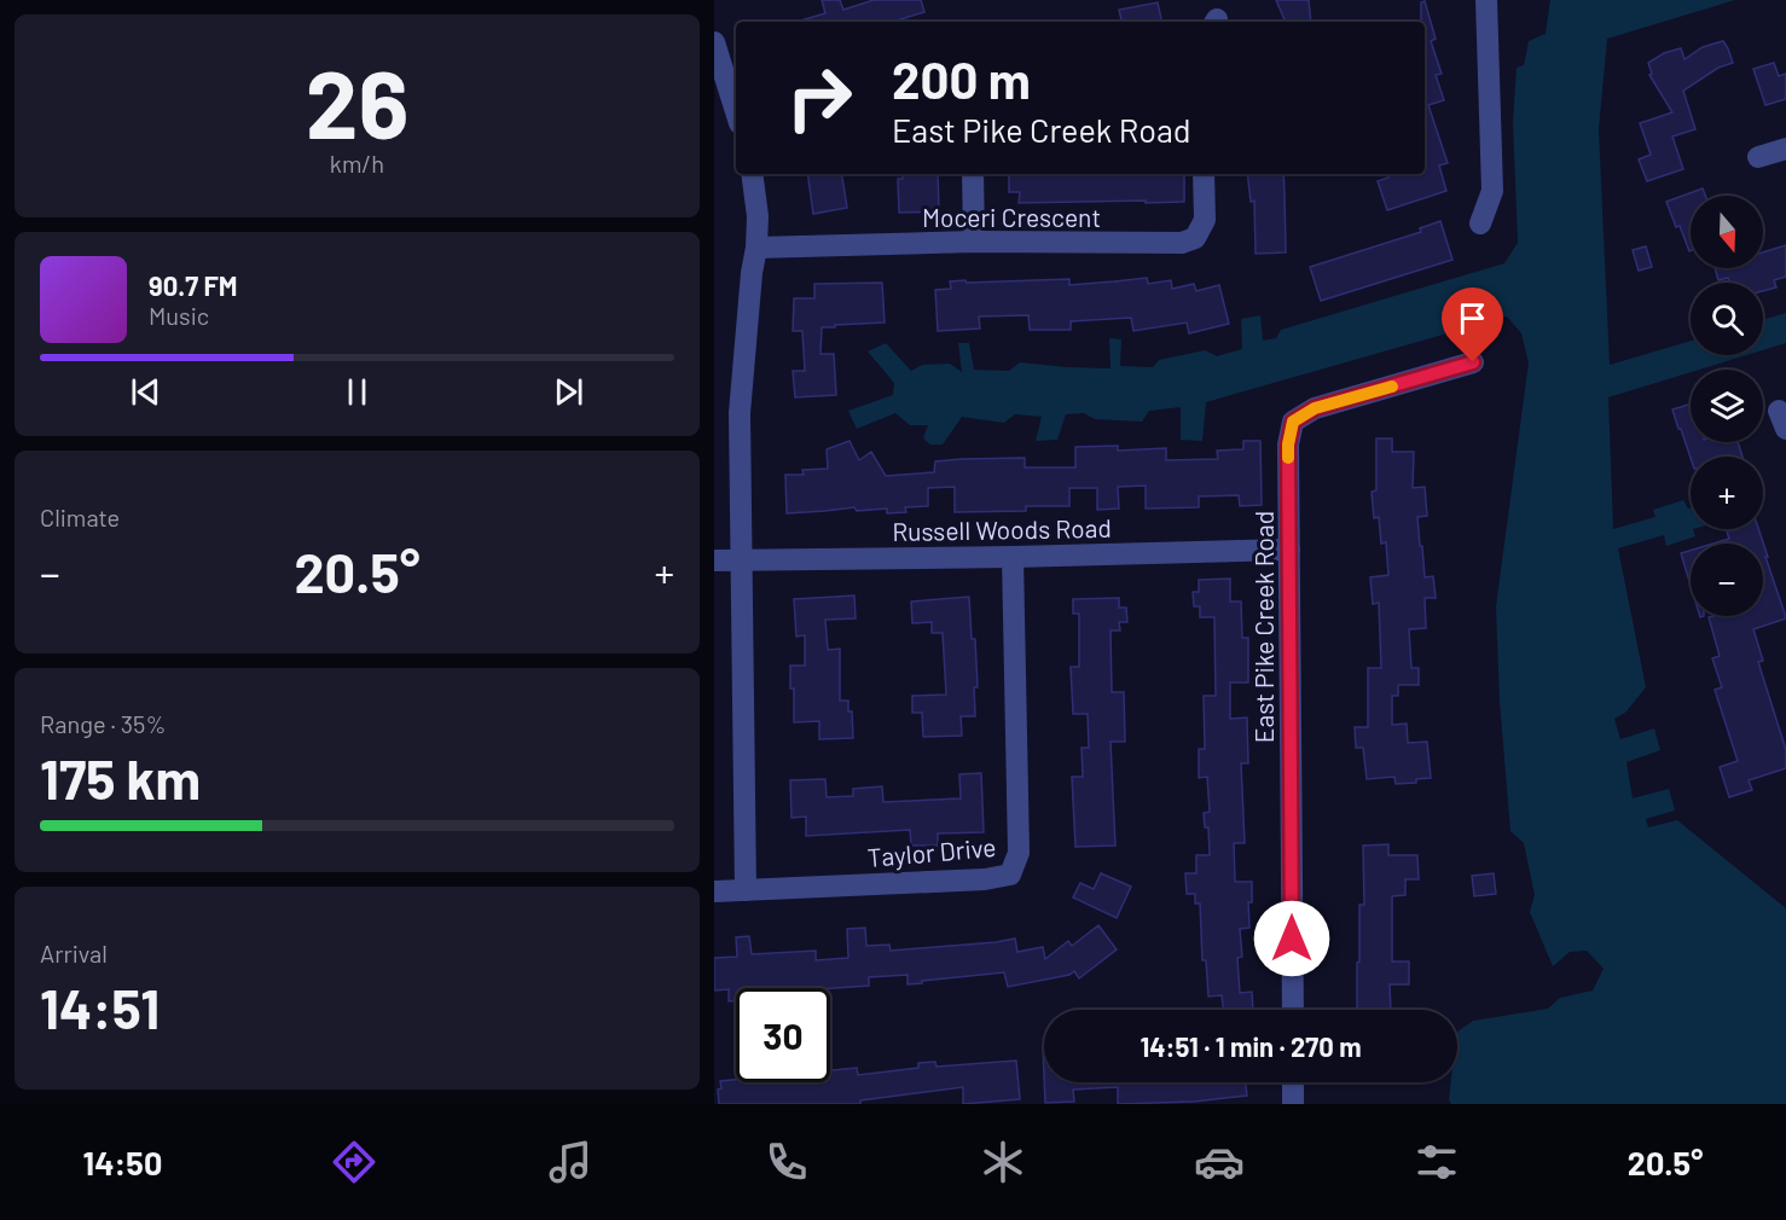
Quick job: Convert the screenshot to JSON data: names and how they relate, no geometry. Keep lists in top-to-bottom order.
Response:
{
  "streets": {
    "street": [
      "Moceri Crescent",
      "Russell Woods Road",
      "East Pike Creek Road",
      "Taylor Drive"
    ]
  },
  "crossings": [
    ["Russell Woods Road", "East Pike Creek Road"],
    ["Russell Woods Road", "Taylor Drive"]
  ],
  "north": "bottom",
  "page": {
    "tile": [
      ["26", "km/h"],
      "Climate",
      ["Range · 35%", "175 km"],
      ["Arrival", "14:51"]
    ],
    "turn": ["200 m", "East Pike Creek Road"],
    "map_buttons": ["+", "−"],
    "song": ["90.7 FM", "Music"],
    "heat": ["−", "20.5°", "+"],
    "limit": "30",
    "trip": "14:51 · 1 min · 270 m",
    "tabs": ["14:50", "20.5°"]
  }
}
